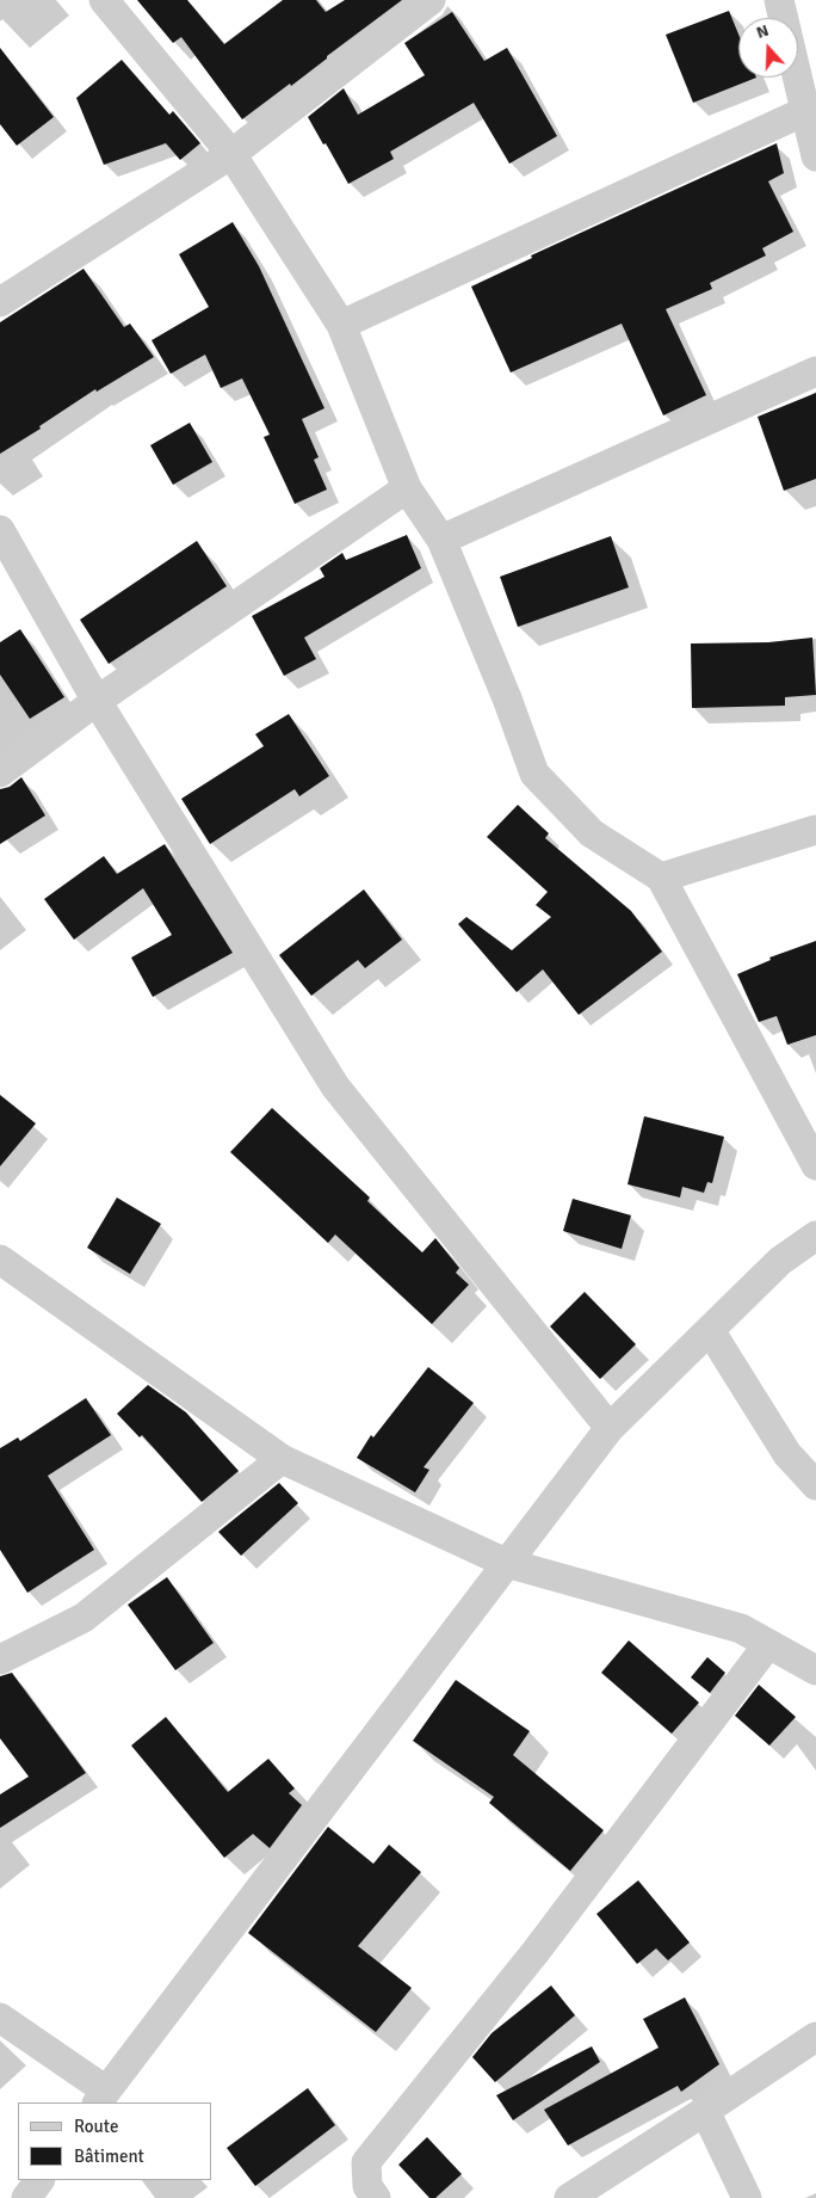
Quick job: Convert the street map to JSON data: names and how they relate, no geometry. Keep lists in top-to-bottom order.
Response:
{
  "legend": ["Route", "Bâtiment"],
  "north": "top"
}
